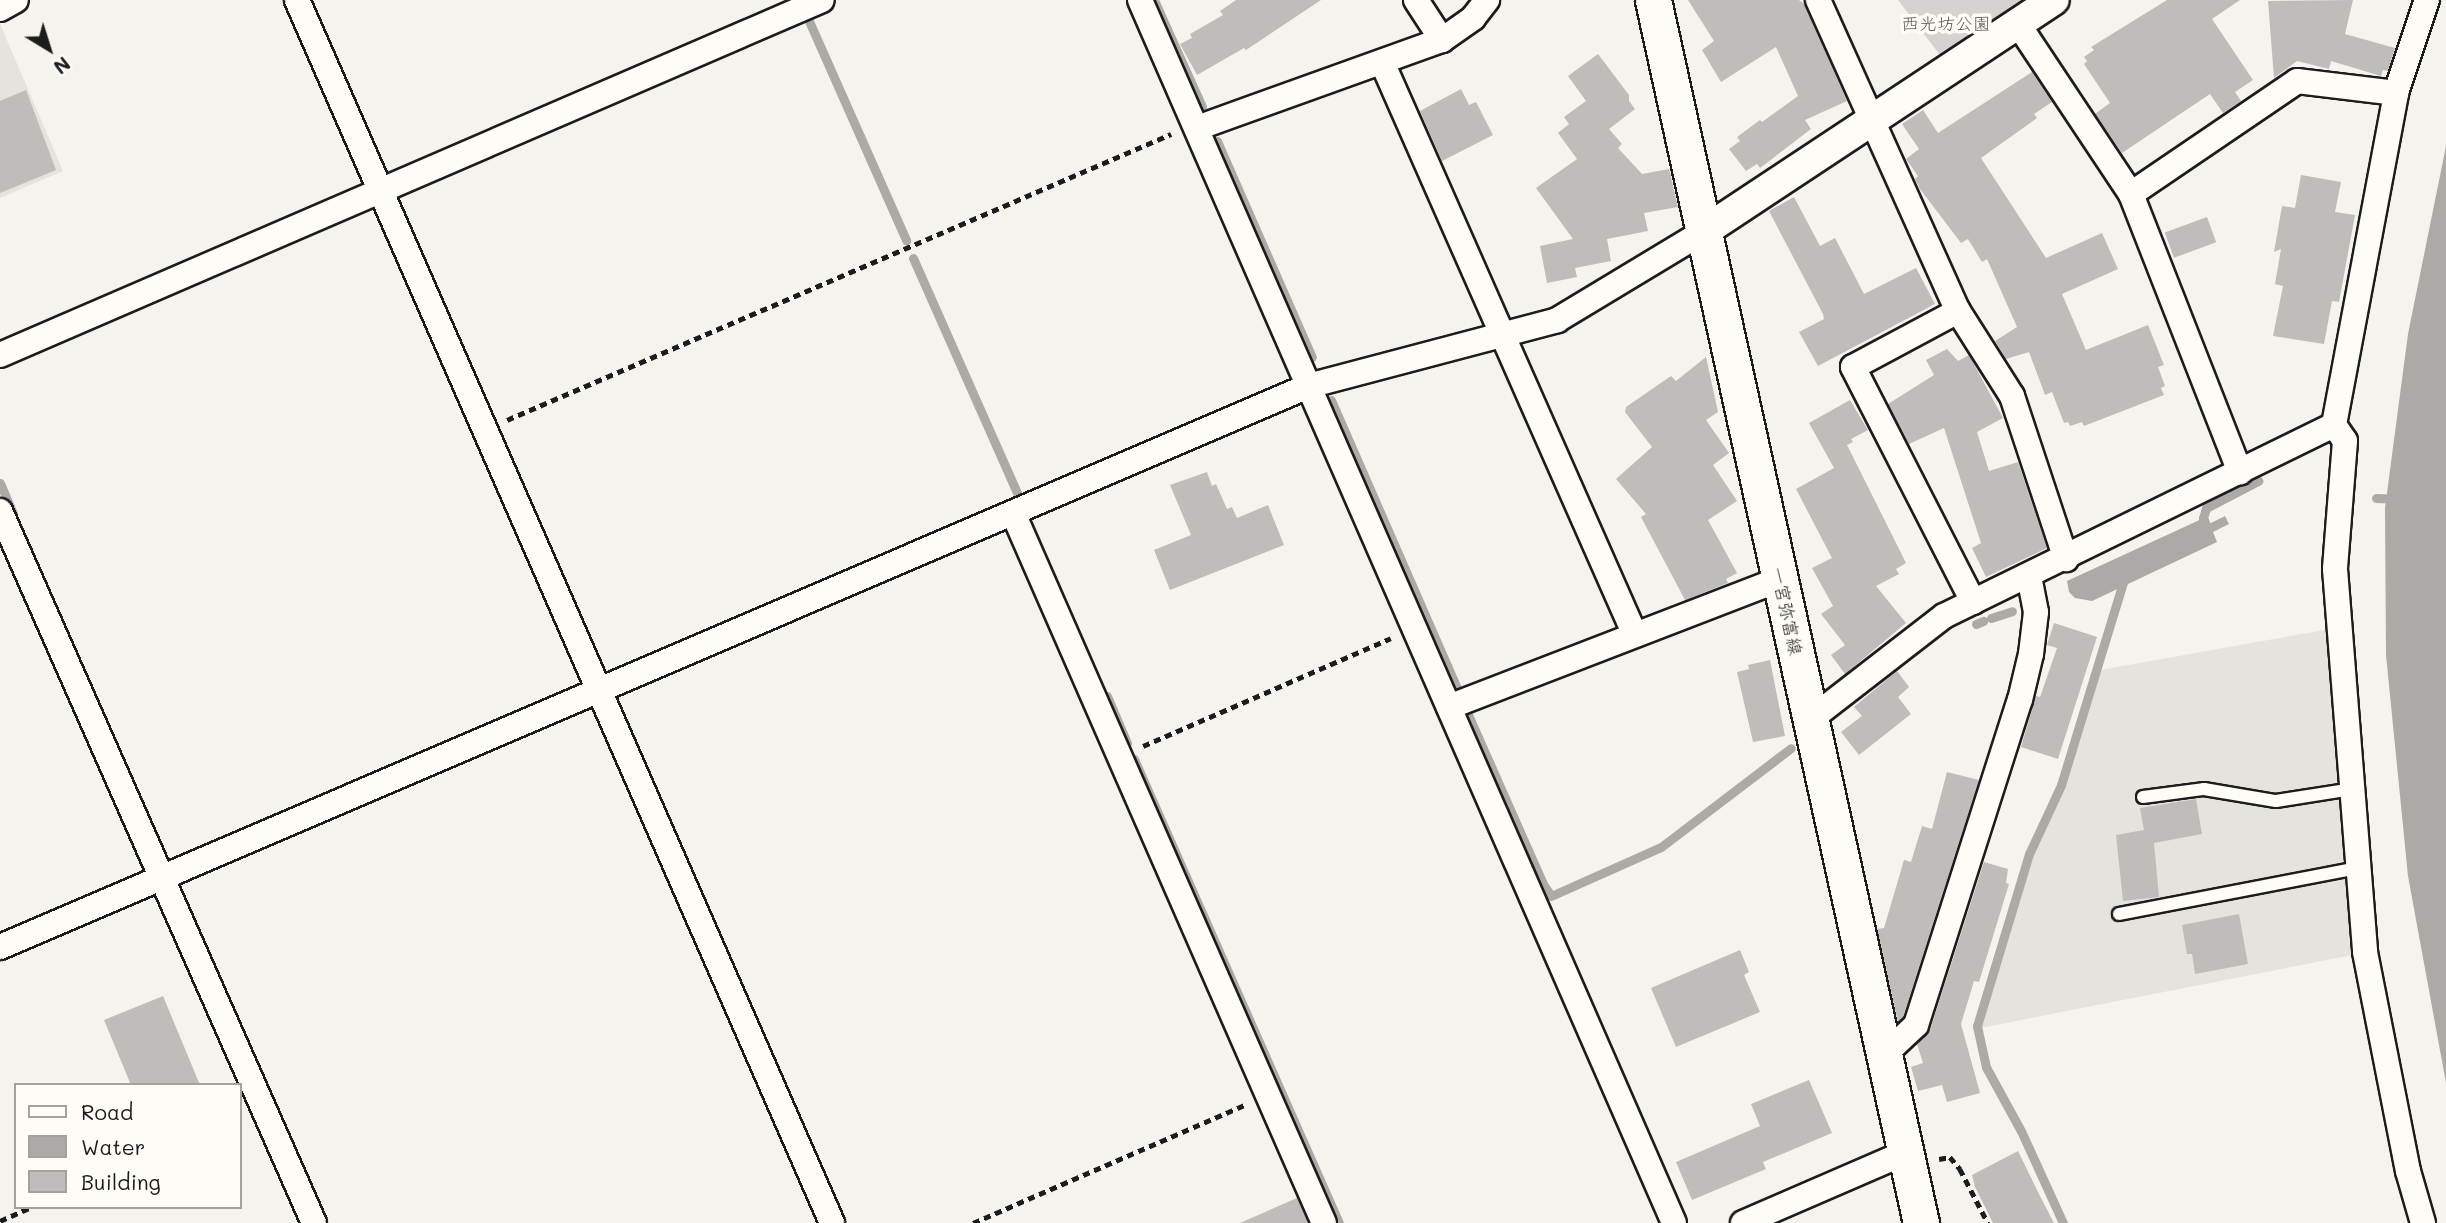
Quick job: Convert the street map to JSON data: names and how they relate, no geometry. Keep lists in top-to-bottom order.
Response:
{
  "streets": {
    "main road": ["一宮弥富線"]
  },
  "parks": ["西光坊公園"],
  "legend": ["Road", "Water", "Building"],
  "north": "bottom right"
}
